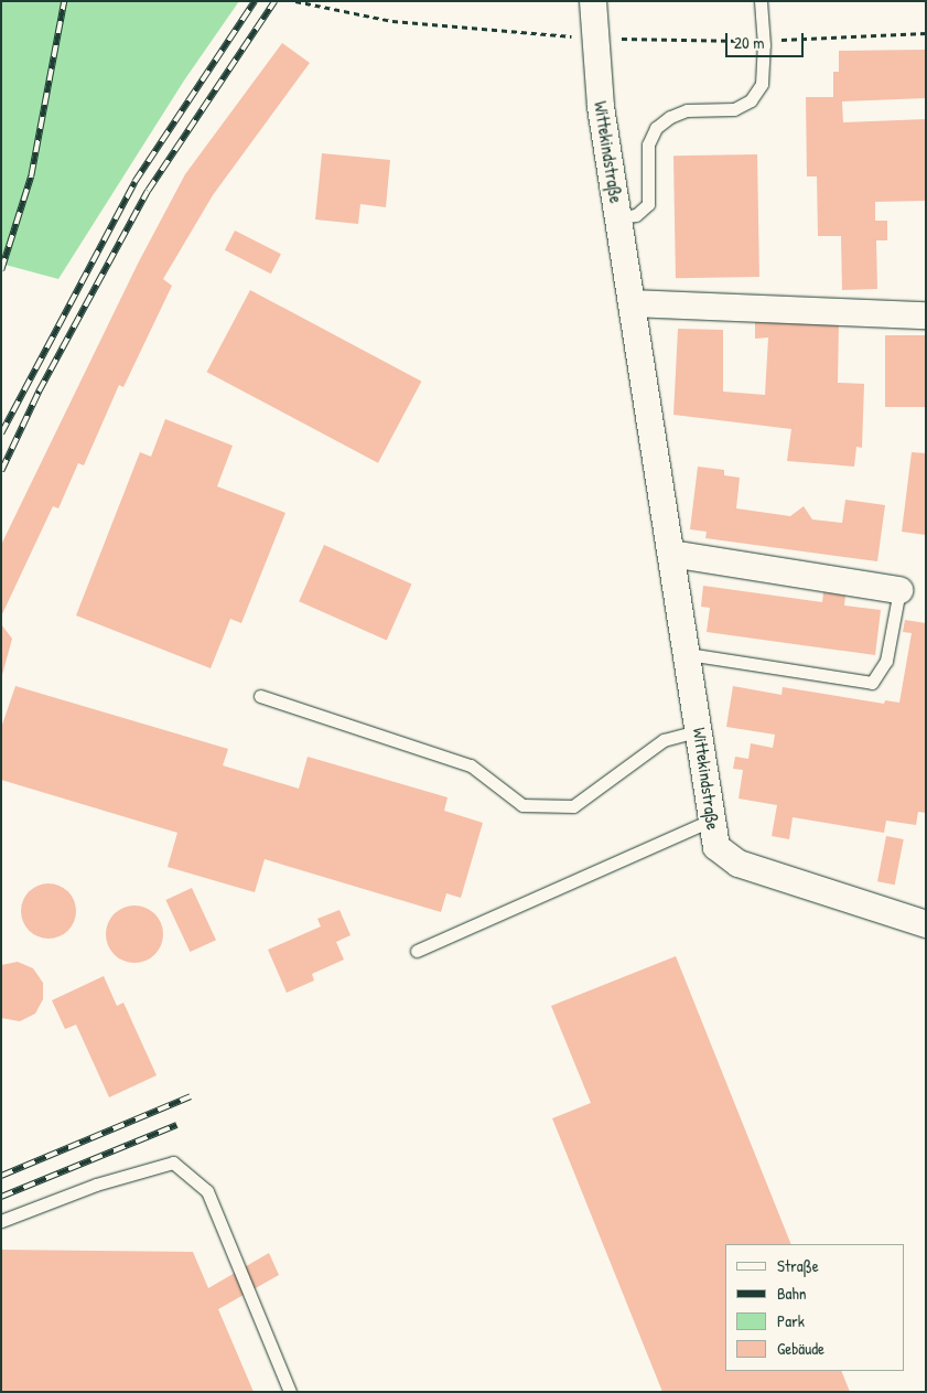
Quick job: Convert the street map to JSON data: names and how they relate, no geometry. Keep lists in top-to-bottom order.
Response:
{
  "streets": {
    "street": ["Wittekindstraße"]
  },
  "legend": [
    "Straße",
    "Bahn",
    "Park",
    "Gebäude"
  ],
  "scale_bar": "20 m"
}
